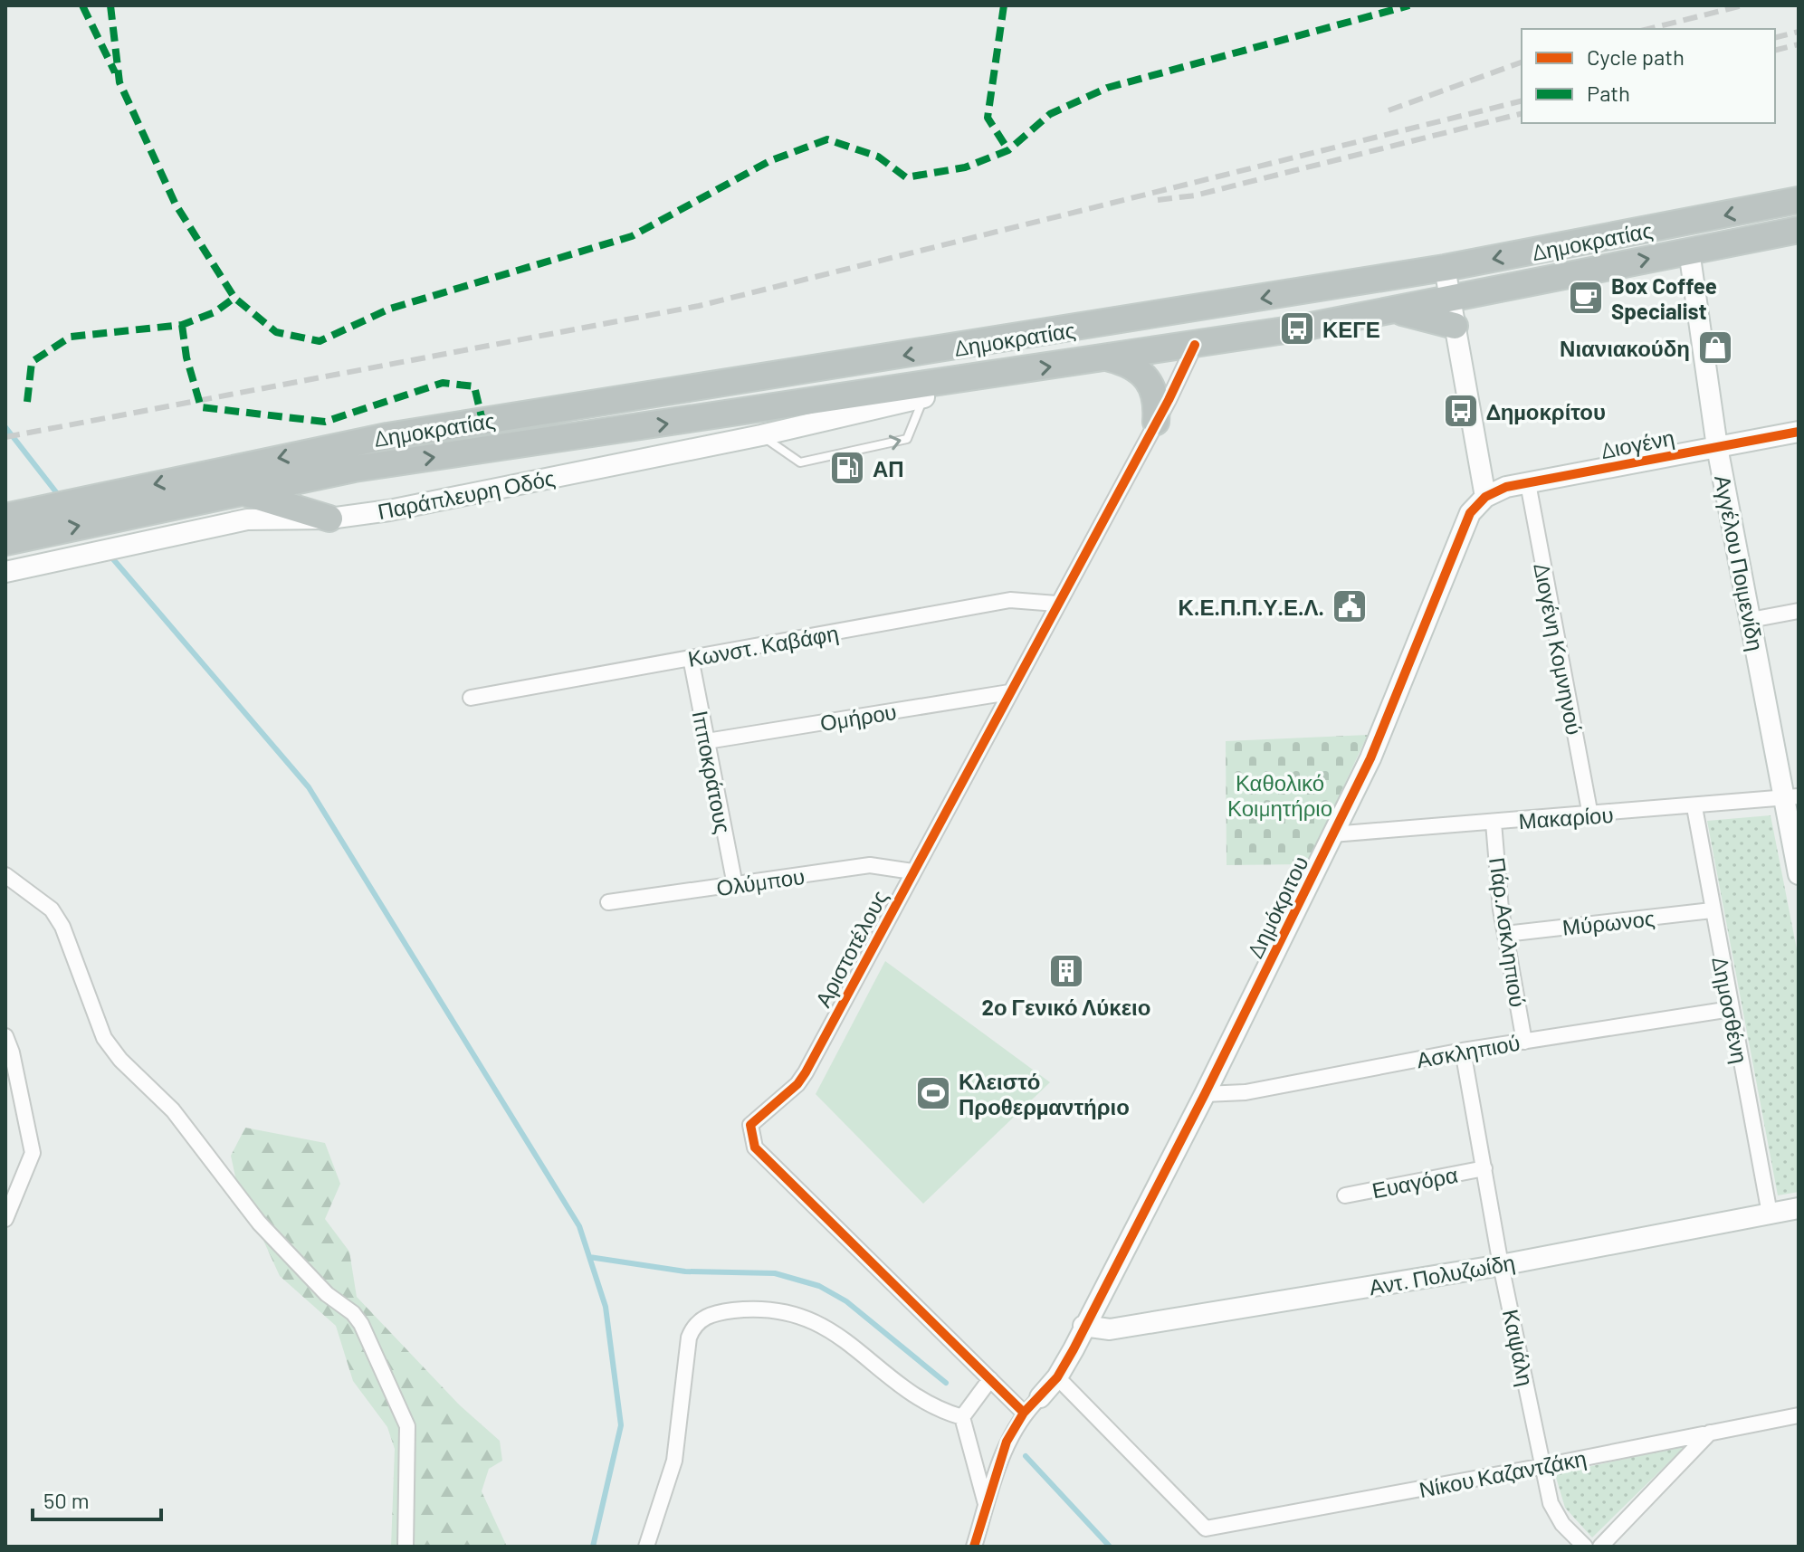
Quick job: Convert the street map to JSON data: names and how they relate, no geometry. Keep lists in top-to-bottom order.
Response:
{
  "streets": {
    "highway": ["Δημοκρατίας"],
    "street": [
      "Διογένη",
      "Παράπλευρη Οδός",
      "Αγγέλου Ποιμενίδη",
      "Κωνστ. Καβάφη",
      "Διογένη Κομνηνού",
      "Ομήρου",
      "Ιπποκράτους",
      "Μακαρίου",
      "Ολύμπου",
      "Δημόκριτου",
      "Μύρωνος",
      "Πάρ.Ασκληπιού",
      "Αριστοτέλους",
      "Δημοσθένη",
      "Ασκληπιού",
      "Ευαγόρα",
      "Αντ. Πολυζωίδη",
      "Καψάλη",
      "Νίκου Καζαντζάκη"
    ]
  },
  "crossings": [
    ["Δημοκρατίας", "Αγγέλου Ποιμενίδη"],
    ["Δημοκρατίας", "Αριστοτέλους"],
    ["Διογένη", "Αγγέλου Ποιμενίδη"],
    ["Διογένη", "Διογένη Κομνηνού"],
    ["Διογένη", "Δημόκριτου"],
    ["Αγγέλου Ποιμενίδη", "Μακαρίου"],
    ["Κωνστ. Καβάφη", "Ιπποκράτους"],
    ["Κωνστ. Καβάφη", "Αριστοτέλους"],
    ["Διογένη Κομνηνού", "Μακαρίου"],
    ["Ομήρου", "Ιπποκράτους"],
    ["Ομήρου", "Αριστοτέλους"],
    ["Ιπποκράτους", "Ολύμπου"],
    ["Μακαρίου", "Δημόκριτου"],
    ["Μακαρίου", "Πάρ.Ασκληπιού"],
    ["Μακαρίου", "Δημοσθένη"],
    ["Ολύμπου", "Αριστοτέλους"],
    ["Δημόκριτου", "Ασκληπιού"],
    ["Δημόκριτου", "Αντ. Πολυζωίδη"],
    ["Δημόκριτου", "Νίκου Καζαντζάκη"],
    ["Μύρωνος", "Πάρ.Ασκληπιού"],
    ["Μύρωνος", "Δημοσθένη"],
    ["Πάρ.Ασκληπιού", "Ασκληπιού"],
    ["Δημοσθένη", "Ασκληπιού"],
    ["Δημοσθένη", "Αντ. Πολυζωίδη"],
    ["Ασκληπιού", "Καψάλη"],
    ["Ευαγόρα", "Καψάλη"],
    ["Αντ. Πολυζωίδη", "Καψάλη"],
    ["Καψάλη", "Νίκου Καζαντζάκη"]
  ],
  "parks": ["Καθολικό Κοιμητήριο"],
  "places": {
    "cafe": ["Box Coffee Specialist"],
    "bus stop": ["ΚΕΓΕ", "Δημοκρίτου"],
    "shop": ["Νιανιακούδη"],
    "fuel station": ["ΑΠ"],
    "public building": ["Κ.Ε.Π.Π.Υ.Ε.Λ."],
    "building": ["2ο Γενικό Λύκειο"],
    "sports": ["Κλειστό Προθερμαντήριο"]
  },
  "legend": ["Cycle path", "Path"],
  "scale_bar": "50 m"
}
